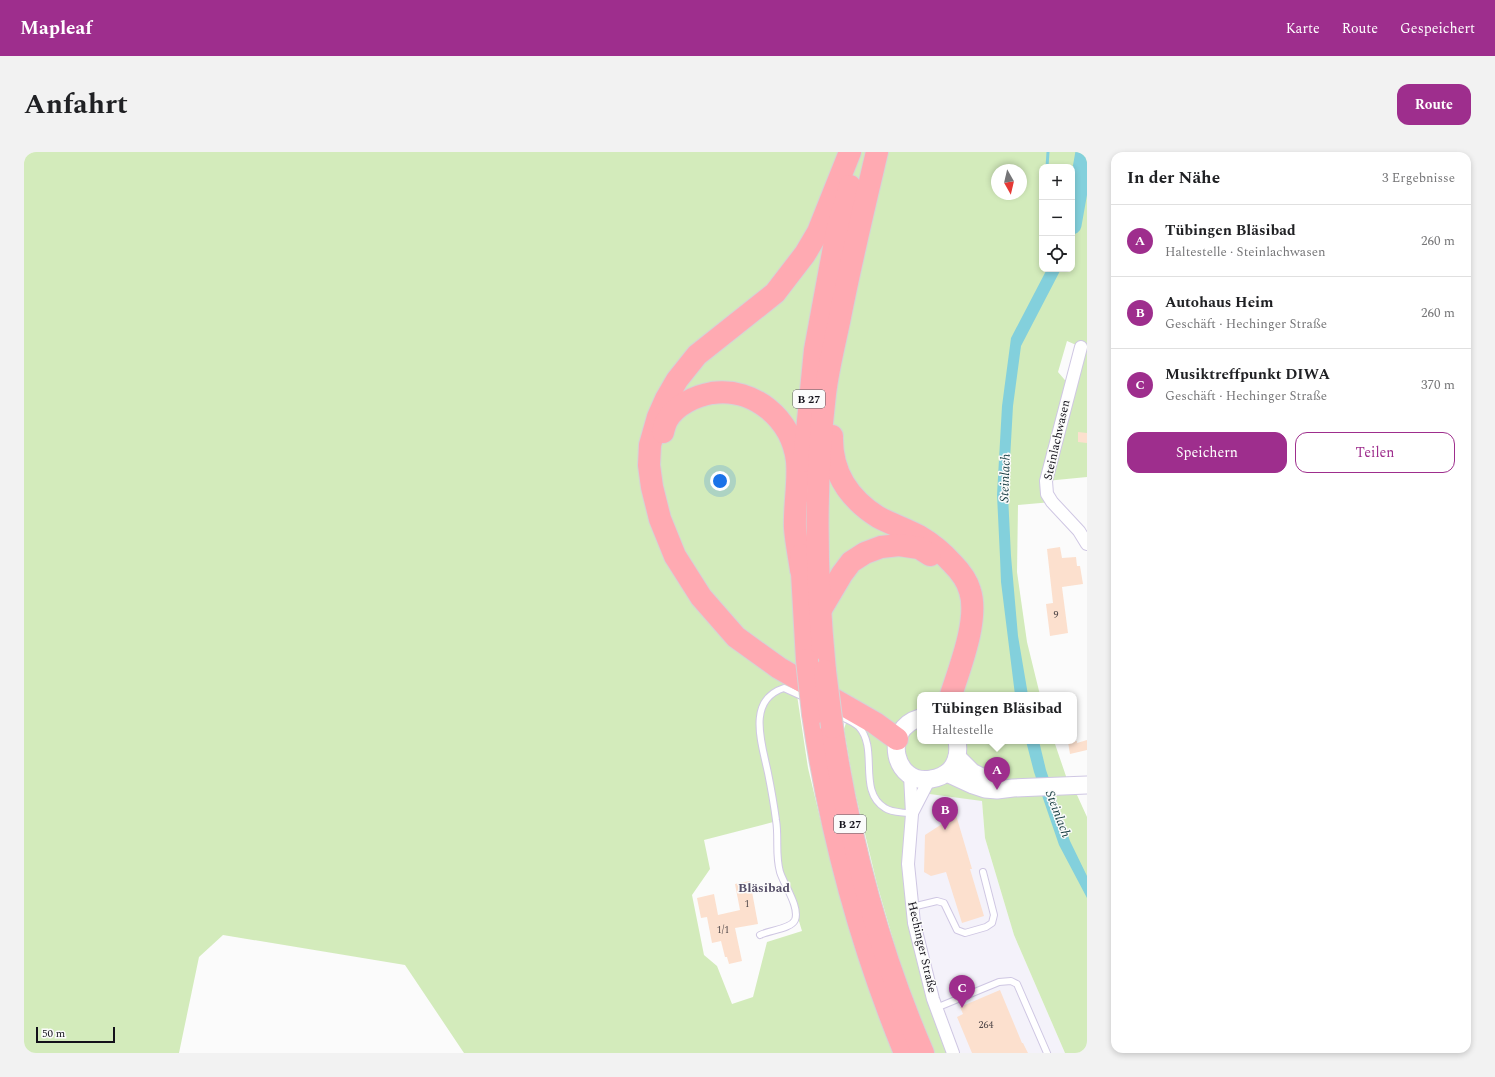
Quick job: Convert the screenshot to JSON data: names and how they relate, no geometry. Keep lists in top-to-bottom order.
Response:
{
  "streets": {
    "highway": ["B 27"],
    "street": ["Steinlachwasen", "Hechinger Straße"]
  },
  "districts": ["Bläsibad"],
  "water": ["Steinlach"],
  "house_numbers": [
    "9",
    "1",
    "1/1",
    "264"
  ],
  "scale_bar": "50 m",
  "north": "bottom",
  "page": {
    "header": "Mapleaf",
    "nav": ["Karte", "Route", "Gespeichert"],
    "title": "Anfahrt",
    "buttons": [
      "Route",
      ["Speichern", "Teilen"]
    ],
    "heading": ["In der Nähe", "3 Ergebnisse"],
    "map_buttons": ["+", "−"],
    "list": [
      {
        "mark": "A",
        "name": "Tübingen Bläsibad",
        "note": "Haltestelle · Steinlachwasen",
        "value": "260 m"
      },
      {
        "mark": "B",
        "name": "Autohaus Heim",
        "note": "Geschäft · Hechinger Straße",
        "value": "260 m"
      },
      {
        "mark": "C",
        "name": "Musiktreffpunkt DIWA",
        "note": "Geschäft · Hechinger Straße",
        "value": "370 m"
      }
    ],
    "popup": ["Tübingen Bläsibad", "Haltestelle"],
    "pins": ["A", "B", "C"],
    "scale": "50 m"
  }
}
